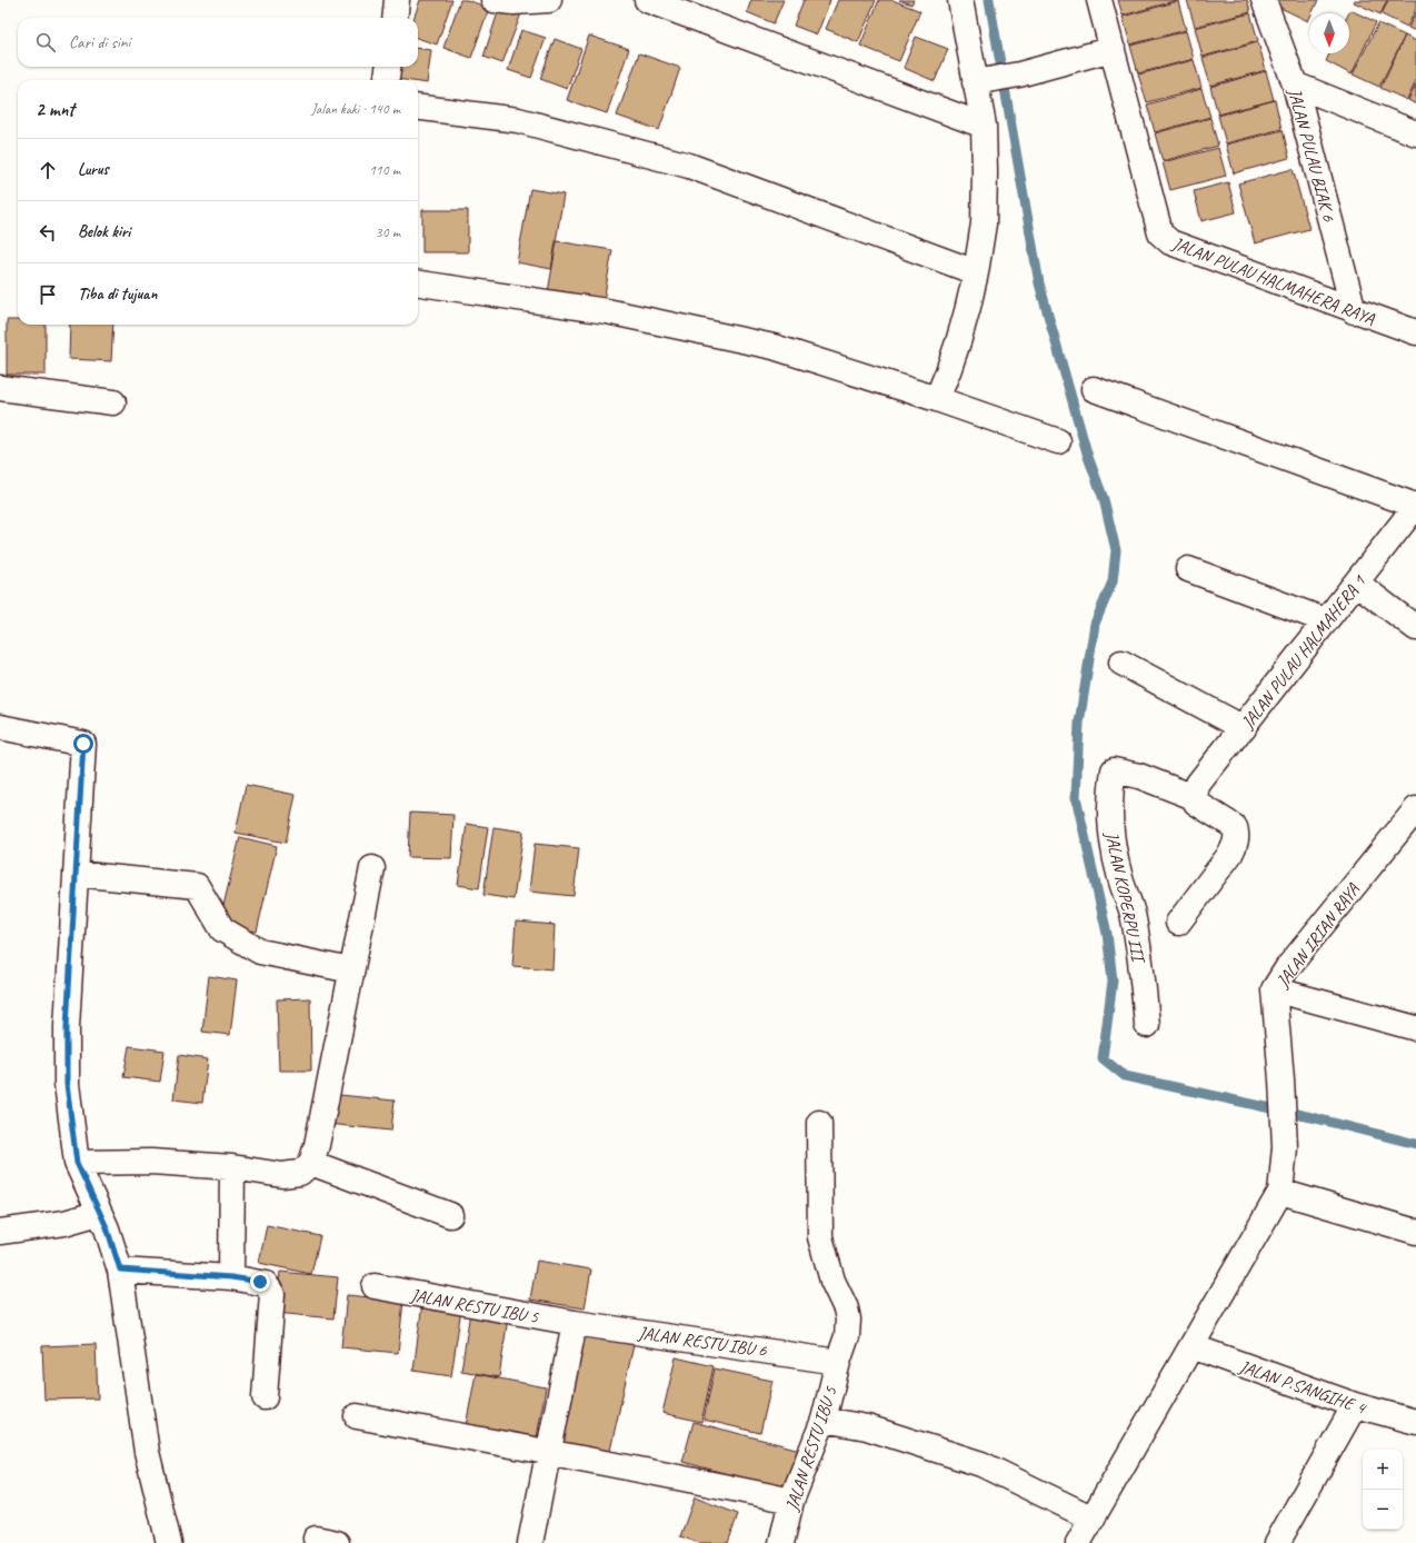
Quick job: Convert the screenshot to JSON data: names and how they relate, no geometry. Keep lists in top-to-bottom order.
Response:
{
  "streets": {
    "street": [
      "JALAN PULAU BIAK 6",
      "JALAN PULAU HALMAHERA RAYA",
      "JALAN PULAU HALMAHERA 1",
      "JALAN KOPERPU III",
      "JALAN IRIAN RAYA",
      "JALAN RESTU IBU 5",
      "JALAN RESTU IBU 6",
      "JALAN P.SANGIHE 4"
    ]
  },
  "crossings": [
    ["JALAN PULAU BIAK 6", "JALAN PULAU HALMAHERA RAYA"],
    ["JALAN PULAU HALMAHERA 1", "JALAN KOPERPU III"],
    ["JALAN RESTU IBU 5", "JALAN RESTU IBU 6"]
  ],
  "north": "bottom",
  "page": {
    "search": "Cari di sini",
    "heading": ["2 mnt", "Jalan kaki · 140 m"],
    "list": [
      ["Lurus", "110 m"],
      ["Belok kiri", "30 m"],
      "Tiba di tujuan"
    ],
    "map_buttons": ["+", "−"]
  }
}
